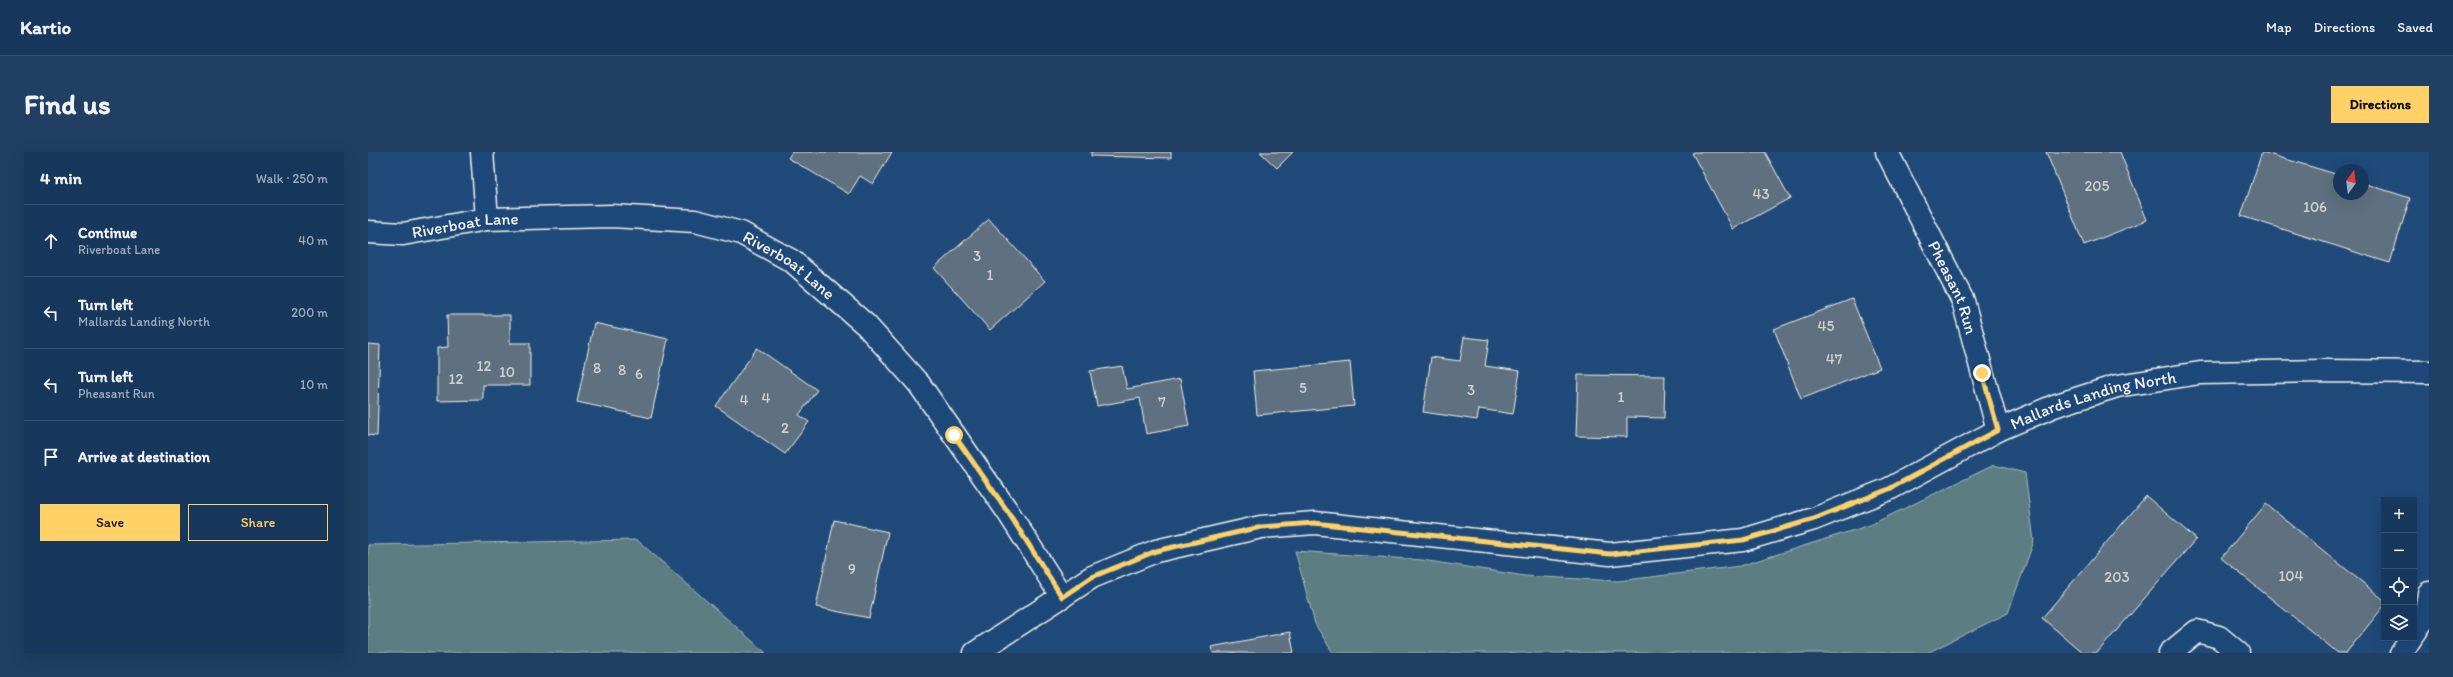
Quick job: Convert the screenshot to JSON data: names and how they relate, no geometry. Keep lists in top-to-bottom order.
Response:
{
  "streets": {
    "street": ["Riverboat Lane", "Pheasant Run", "Mallards Landing North"]
  },
  "crossings": [
    ["Riverboat Lane", "Mallards Landing North"],
    ["Pheasant Run", "Mallards Landing North"]
  ],
  "house_numbers": [
    "205",
    "43",
    "106",
    "3",
    "1",
    "45",
    "47",
    "12",
    "8",
    "8",
    "10",
    "6",
    "12",
    "5",
    "3",
    "1",
    "4",
    "4",
    "7",
    "2",
    "9",
    "104",
    "203"
  ],
  "north": "top",
  "page": {
    "header": "Kartio",
    "nav": ["Map", "Directions", "Saved"],
    "buttons": [
      "Directions",
      ["Save", "Share"]
    ],
    "title": "Find us",
    "heading": ["4 min", "Walk · 250 m"],
    "list": [
      ["Continue", "Riverboat Lane", "40 m"],
      ["Turn left", "Mallards Landing North", "200 m"],
      ["Turn left", "Pheasant Run", "10 m"],
      "Arrive at destination"
    ],
    "map_buttons": ["+", "−"]
  }
}
